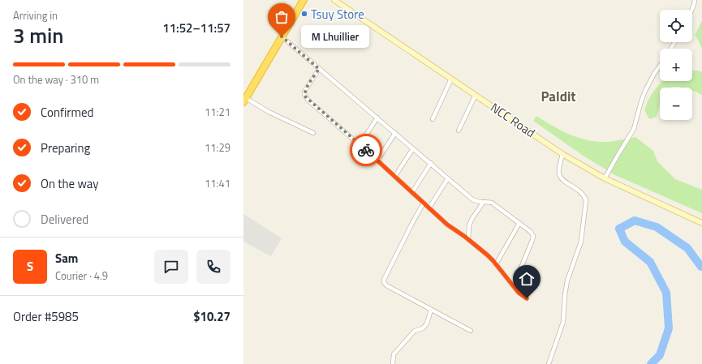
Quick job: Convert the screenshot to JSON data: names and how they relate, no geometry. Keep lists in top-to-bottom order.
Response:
{
  "streets": {
    "street": ["NCC Road"]
  },
  "districts": ["Paldit"],
  "places": ["Tsuy Store", "M Lhuillier"],
  "page": {
    "heading": ["3 min", "Arriving in", "11:52–11:57"],
    "panel": [
      "Sam",
      "Courier · 4.9",
      "Order #5985",
      "$10.27"
    ],
    "map_buttons": ["+", "−"],
    "bubble": "M Lhuillier",
    "bar": "On the way · 310 m",
    "list": [
      ["Confirmed", "11:21"],
      ["Preparing", "11:29"],
      ["On the way", "11:41"],
      "Delivered"
    ],
    "round": "S"
  }
}
